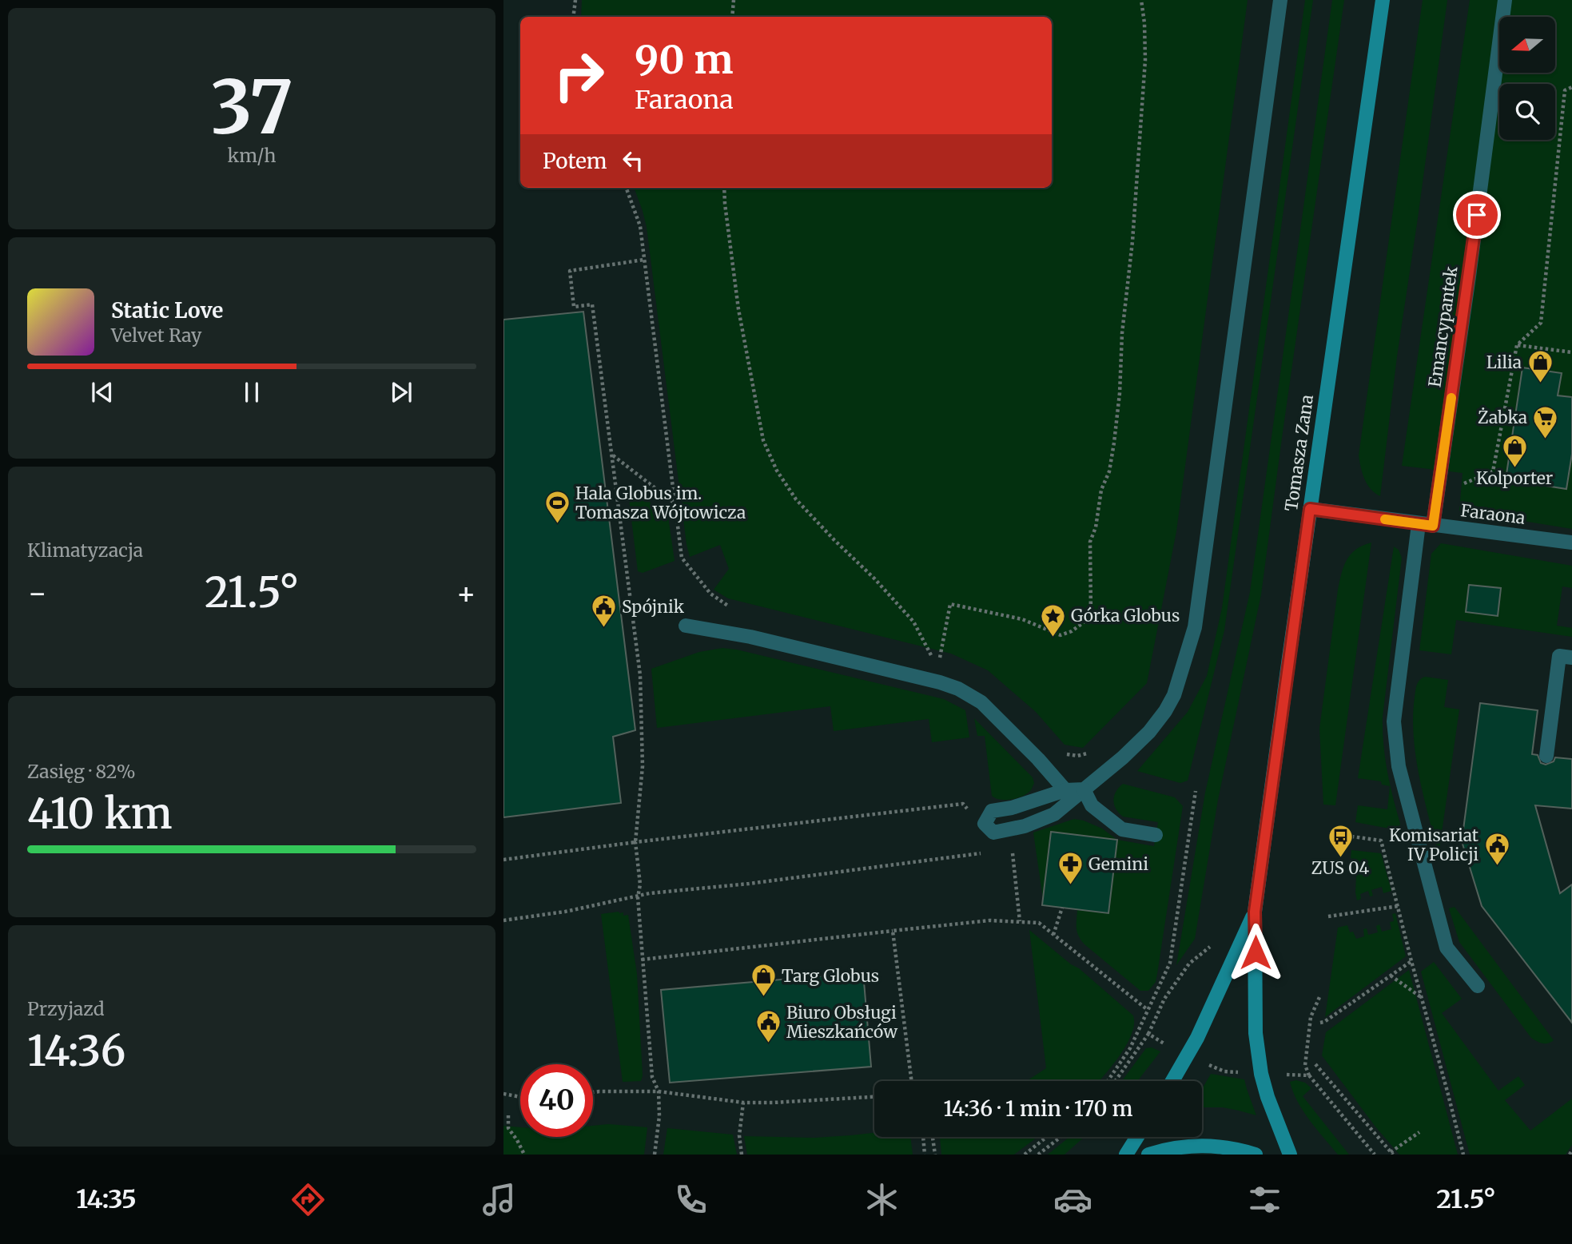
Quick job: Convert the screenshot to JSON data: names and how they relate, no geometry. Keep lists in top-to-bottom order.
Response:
{
  "streets": {
    "street": ["Emancypantek", "Tomasza Zana", "Faraona"]
  },
  "crossings": [
    ["Emancypantek", "Faraona"],
    ["Tomasza Zana", "Faraona"]
  ],
  "places": {
    "shop": ["Lilia", "Kolporter", "Targ Globus"],
    "supermarket": ["Żabka"],
    "sports": ["Hala Globus im. Tomasza Wójtowicza"],
    "public building": ["Spójnik", "Komisariat IV Policji", "Biuro Obsługi Mieszkańców"],
    "place": ["Górka Globus"],
    "bus stop": ["ZUS 04"],
    "pharmacy": ["Gemini"]
  },
  "north": "left",
  "page": {
    "tile": [
      ["37", "km/h"],
      "Klimatyzacja",
      ["Zasięg · 82%", "410 km"],
      ["Przyjazd", "14:36"]
    ],
    "turn": ["90 m", "Faraona"],
    "then": "Potem",
    "song": ["Static Love", "Velvet Ray"],
    "heat": ["−", "21.5°", "+"],
    "limit": "40",
    "trip": "14:36 · 1 min · 170 m",
    "tabs": ["14:35", "21.5°"]
  }
}
